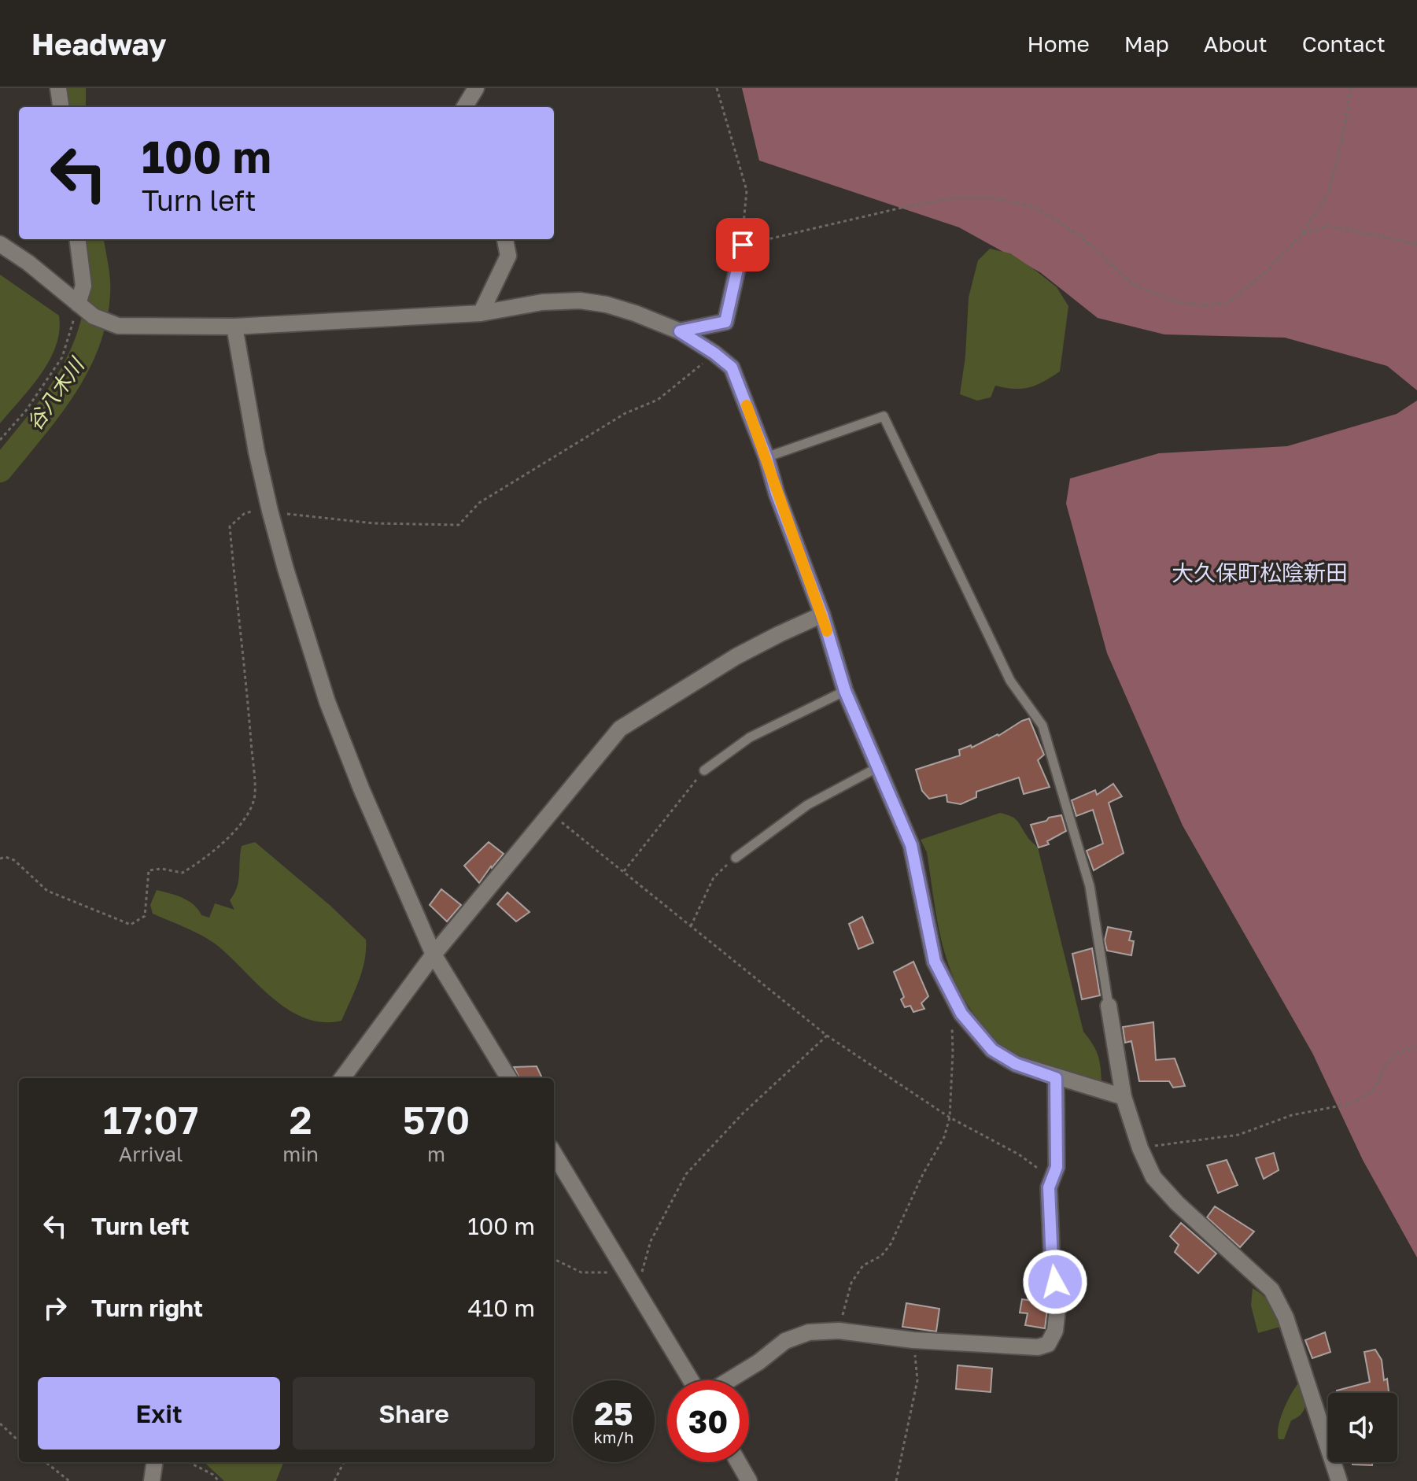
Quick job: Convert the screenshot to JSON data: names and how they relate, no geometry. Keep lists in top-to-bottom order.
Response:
{
  "districts": ["大久保町松陰新田"],
  "water": ["谷八木川"],
  "page": {
    "header": "Headway",
    "nav": [
      "Home",
      "Map",
      "About",
      "Contact"
    ],
    "turn": ["100 m", "Turn left"],
    "eta": [
      "17:07",
      "Arrival",
      "2",
      "min",
      "570",
      "m"
    ],
    "list": [
      {
        "name": "Turn left",
        "value": "100 m"
      },
      {
        "name": "Turn right",
        "value": "410 m"
      }
    ],
    "buttons": ["Exit", "Share"],
    "speed": "25 km/h",
    "limit": "30"
  }
}
